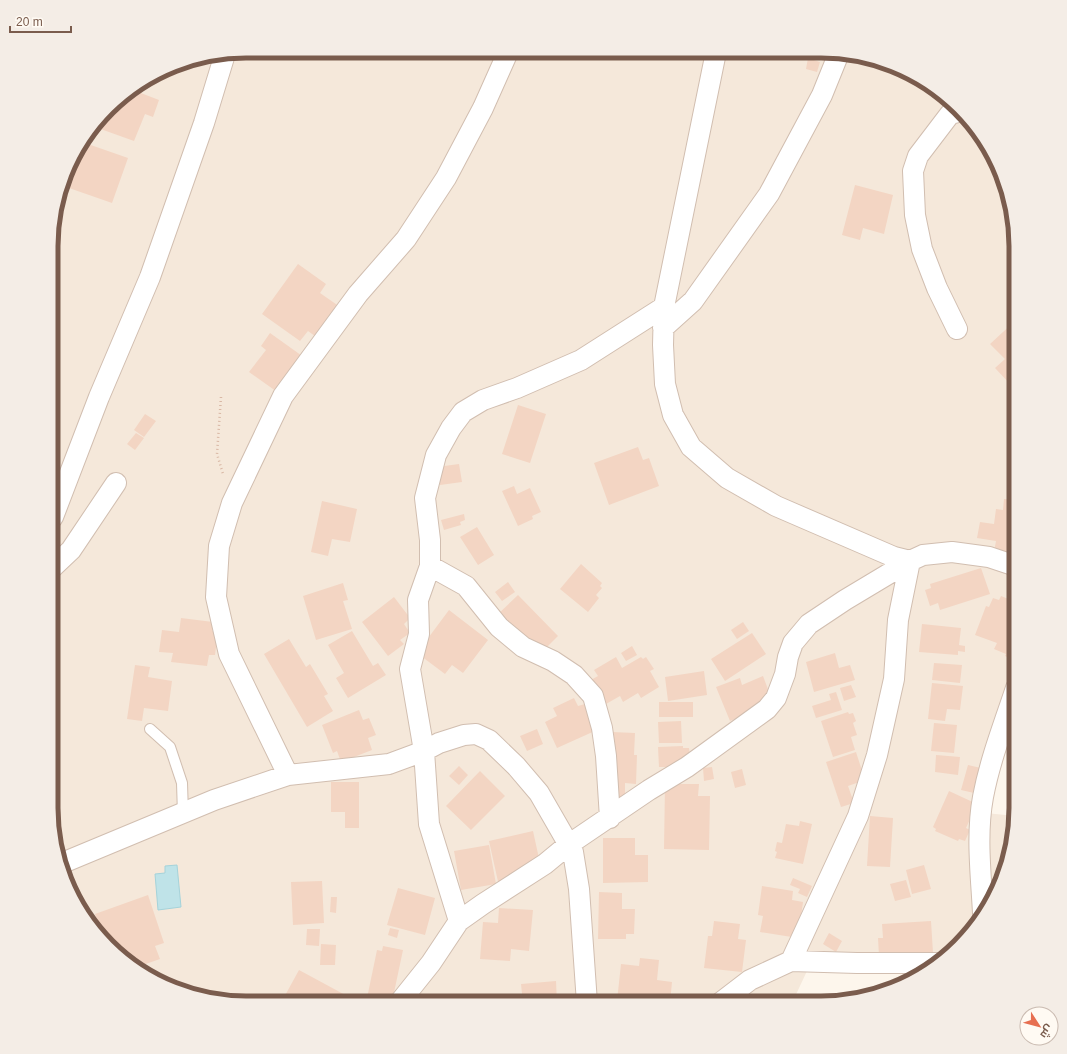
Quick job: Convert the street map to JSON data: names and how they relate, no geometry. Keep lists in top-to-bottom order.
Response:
{
  "scale_bar": "20 m",
  "north": "bottom right"
}
